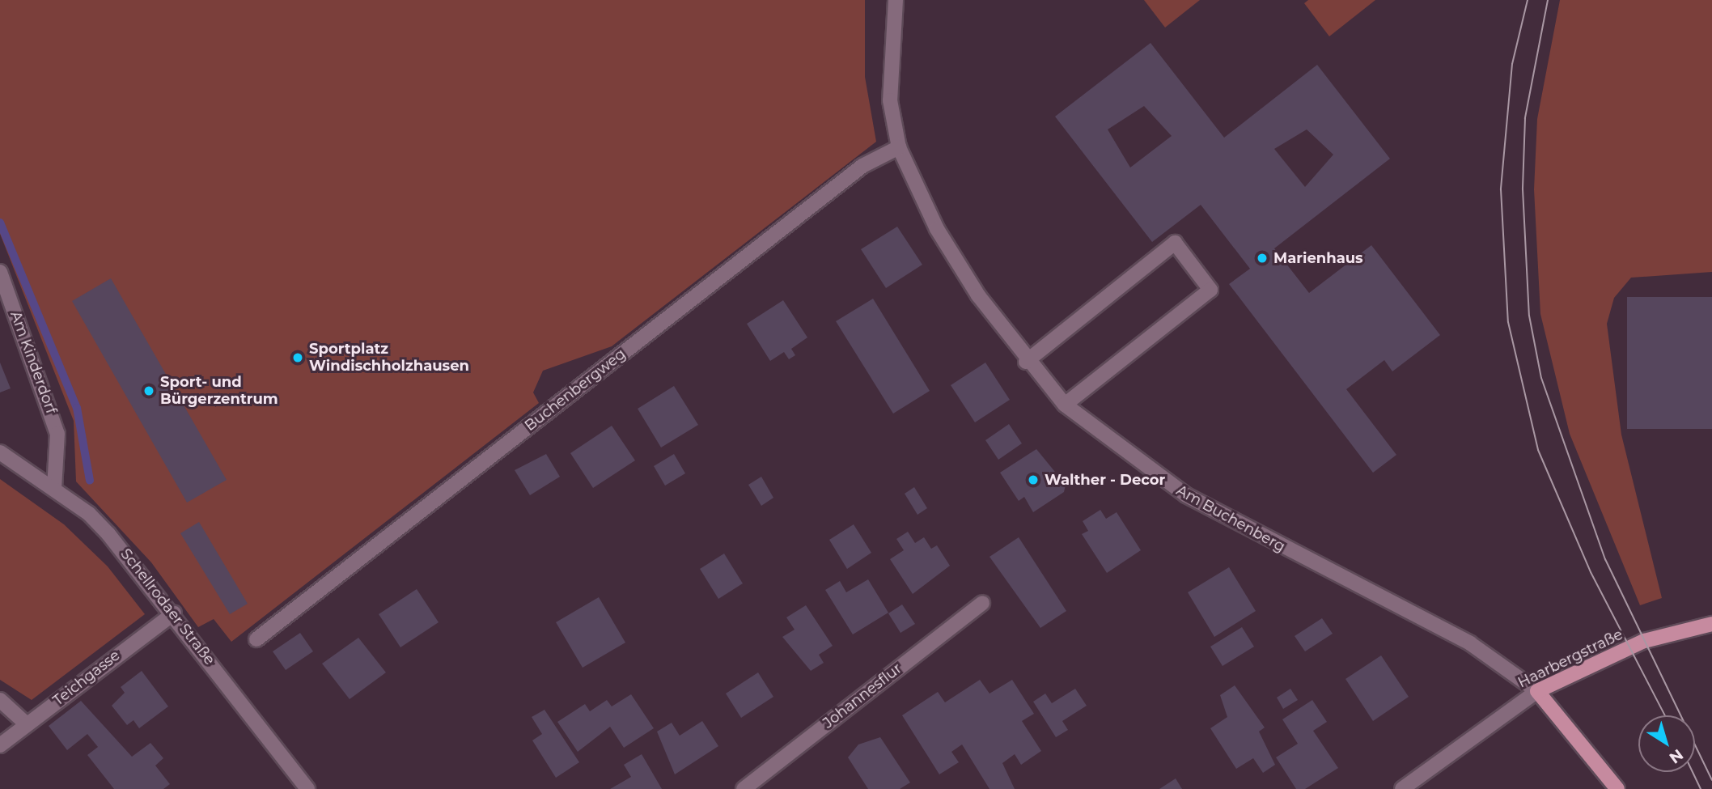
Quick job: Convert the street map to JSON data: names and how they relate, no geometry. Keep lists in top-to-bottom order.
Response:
{
  "streets": {
    "main road": ["Haarbergstraße"],
    "street": [
      "Am Kinderdorf",
      "Buchenbergweg",
      "Am Buchenberg",
      "Schellrodaer Straße",
      "Teichgasse",
      "Johannesflur"
    ]
  },
  "crossings": [
    ["Am Kinderdorf", "Schellrodaer Straße"],
    ["Buchenbergweg", "Am Buchenberg"],
    ["Am Buchenberg", "Haarbergstraße"],
    ["Schellrodaer Straße", "Teichgasse"]
  ],
  "places": [
    "Marienhaus",
    "Sportplatz Windischholzhausen",
    "Sport- und Bürgerzentrum",
    "Walther - Decor"
  ],
  "north": "bottom right"
}
